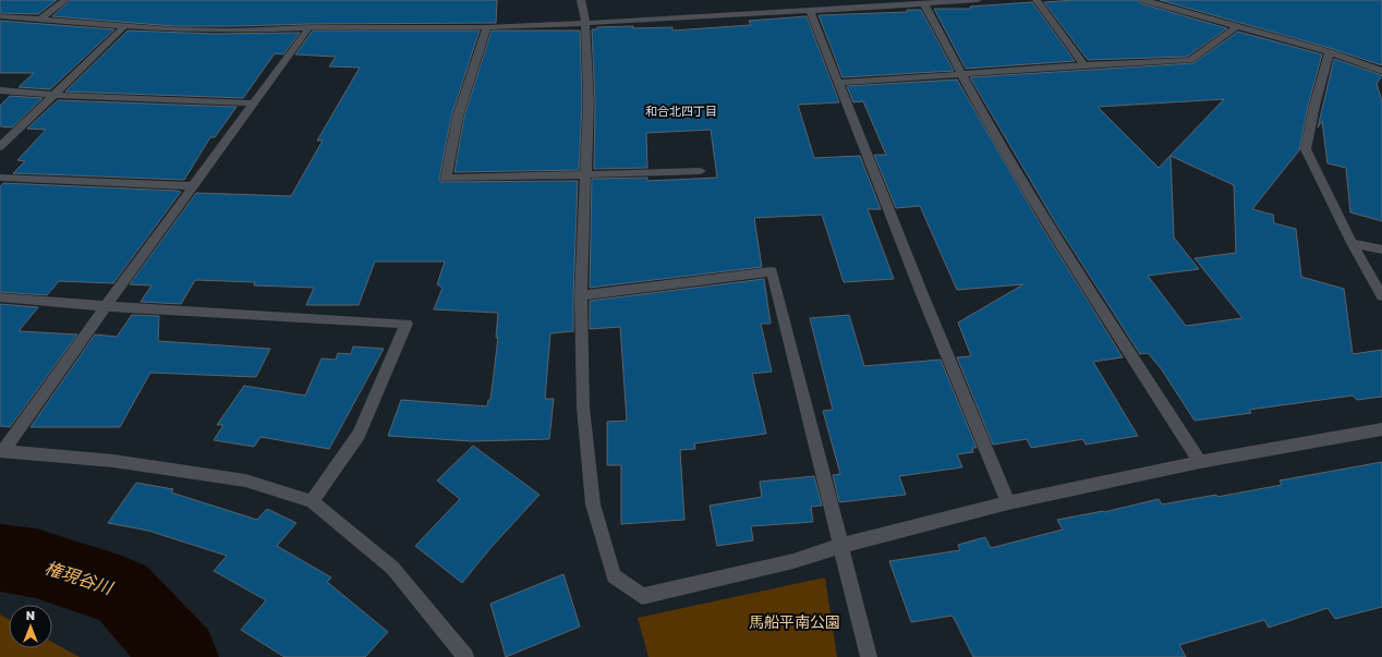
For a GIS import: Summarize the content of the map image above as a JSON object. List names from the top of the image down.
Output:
{
  "districts": ["和合北四丁目"],
  "water": ["権現谷川"],
  "parks": ["馬船平南公園"],
  "north": "top"
}
